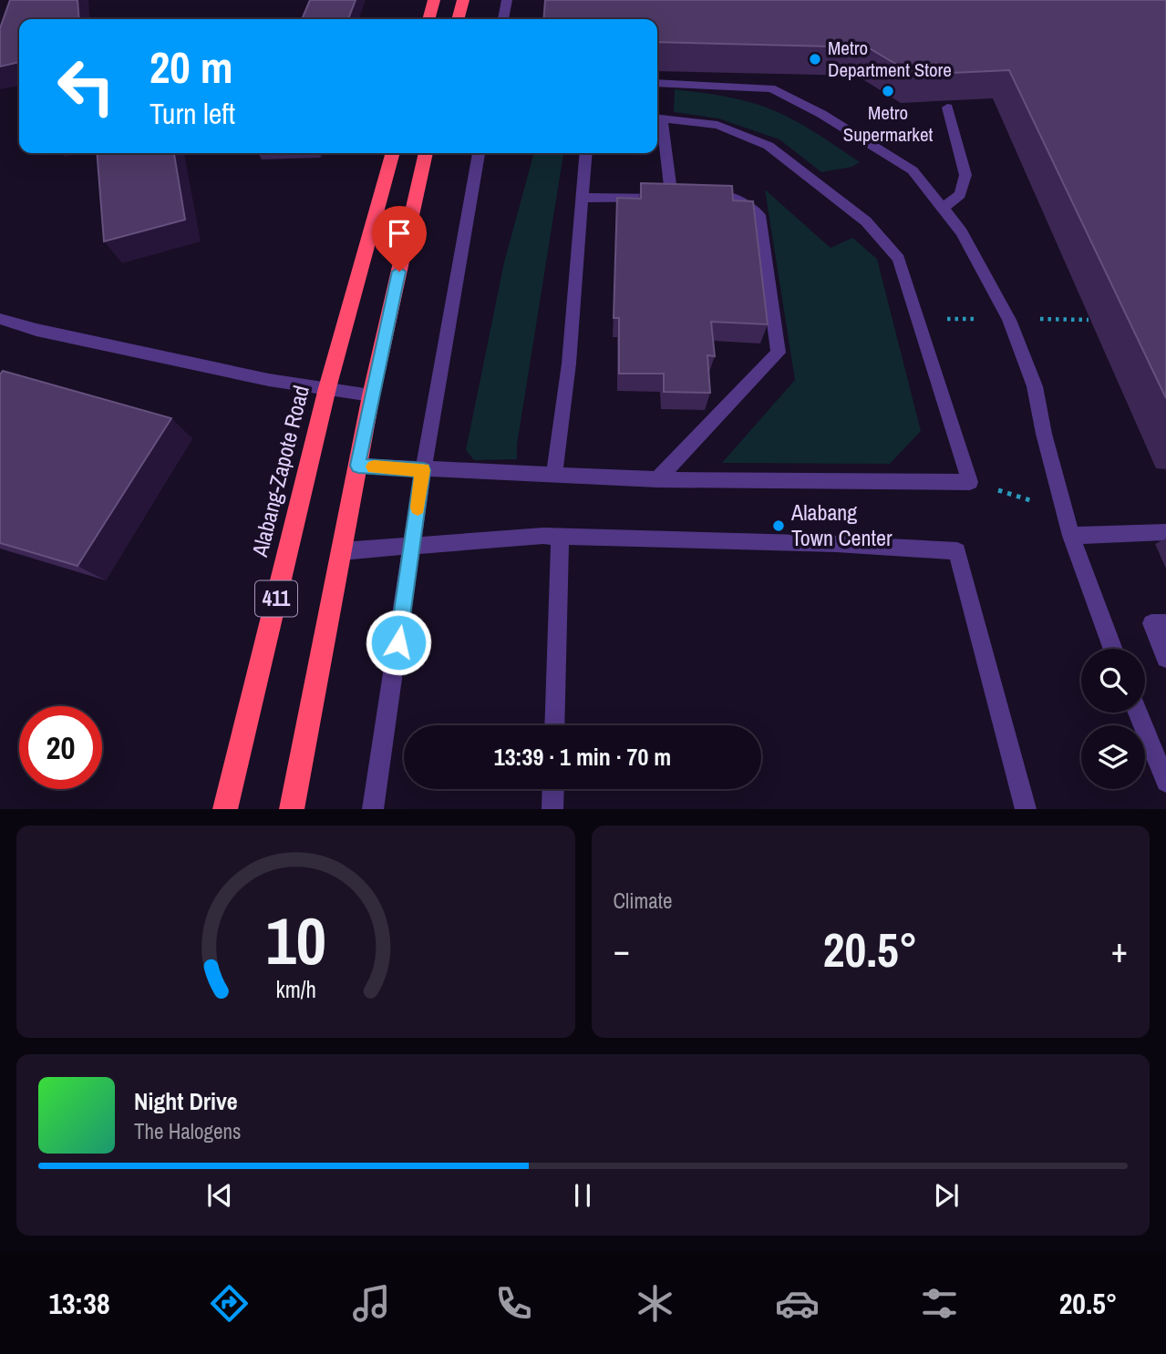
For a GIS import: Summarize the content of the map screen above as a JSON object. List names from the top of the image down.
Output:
{
  "streets": {
    "highway": ["Alabang-Zapote Road", "411"]
  },
  "places": ["Metro Department Store", "Metro Supermarket", "Alabang Town Center"],
  "page": {
    "turn": ["20 m", "Turn left"],
    "limit": "20",
    "trip": "13:39 · 1 min · 70 m",
    "tile": "Climate",
    "heat": ["−", "20.5°", "+"],
    "song": ["Night Drive", "The Halogens"],
    "tabs": ["13:38", "20.5°"],
    "gauge": ["10", "km/h"]
  }
}
